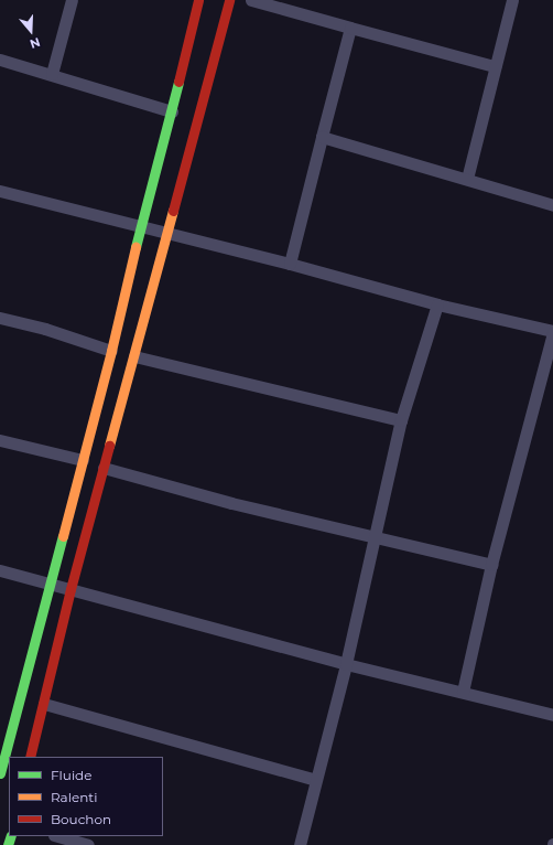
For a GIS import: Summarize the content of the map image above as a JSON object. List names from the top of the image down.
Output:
{
  "legend": ["Fluide", "Ralenti", "Bouchon"],
  "north": "bottom"
}
